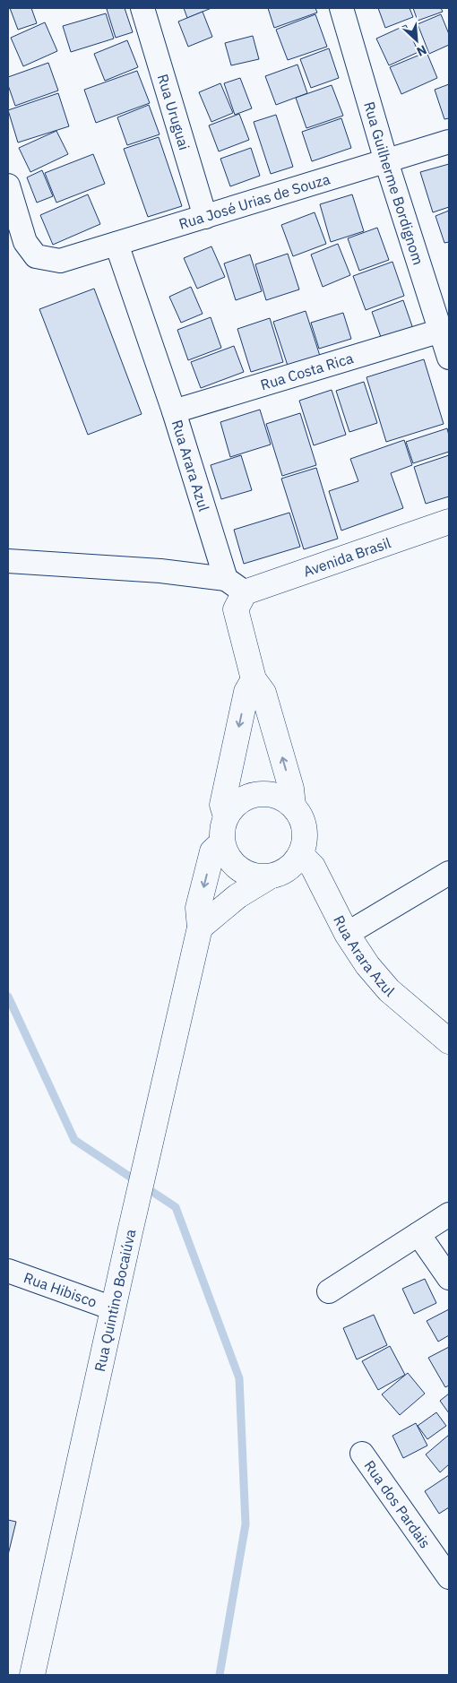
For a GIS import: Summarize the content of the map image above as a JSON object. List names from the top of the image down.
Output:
{
  "streets": {
    "street": [
      "Rua Uruguai",
      "Rua Guilherme Bordignom",
      "Rua José Urias de Souza",
      "Rua Costa Rica",
      "Rua Arara Azul",
      "Avenida Brasil",
      "Rua Hibisco",
      "Rua Quintino Bocaiúva",
      "Rua dos Pardais"
    ]
  },
  "crossings": [
    ["Rua Uruguai", "Rua José Urias de Souza"],
    ["Rua Guilherme Bordignom", "Rua José Urias de Souza"],
    ["Rua Guilherme Bordignom", "Rua Costa Rica"],
    ["Rua José Urias de Souza", "Rua Arara Azul"],
    ["Rua Costa Rica", "Rua Arara Azul"],
    ["Rua Arara Azul", "Avenida Brasil"],
    ["Rua Arara Azul", "Rua Quintino Bocaiúva"],
    ["Rua Hibisco", "Rua Quintino Bocaiúva"]
  ],
  "north": "bottom right"
}
